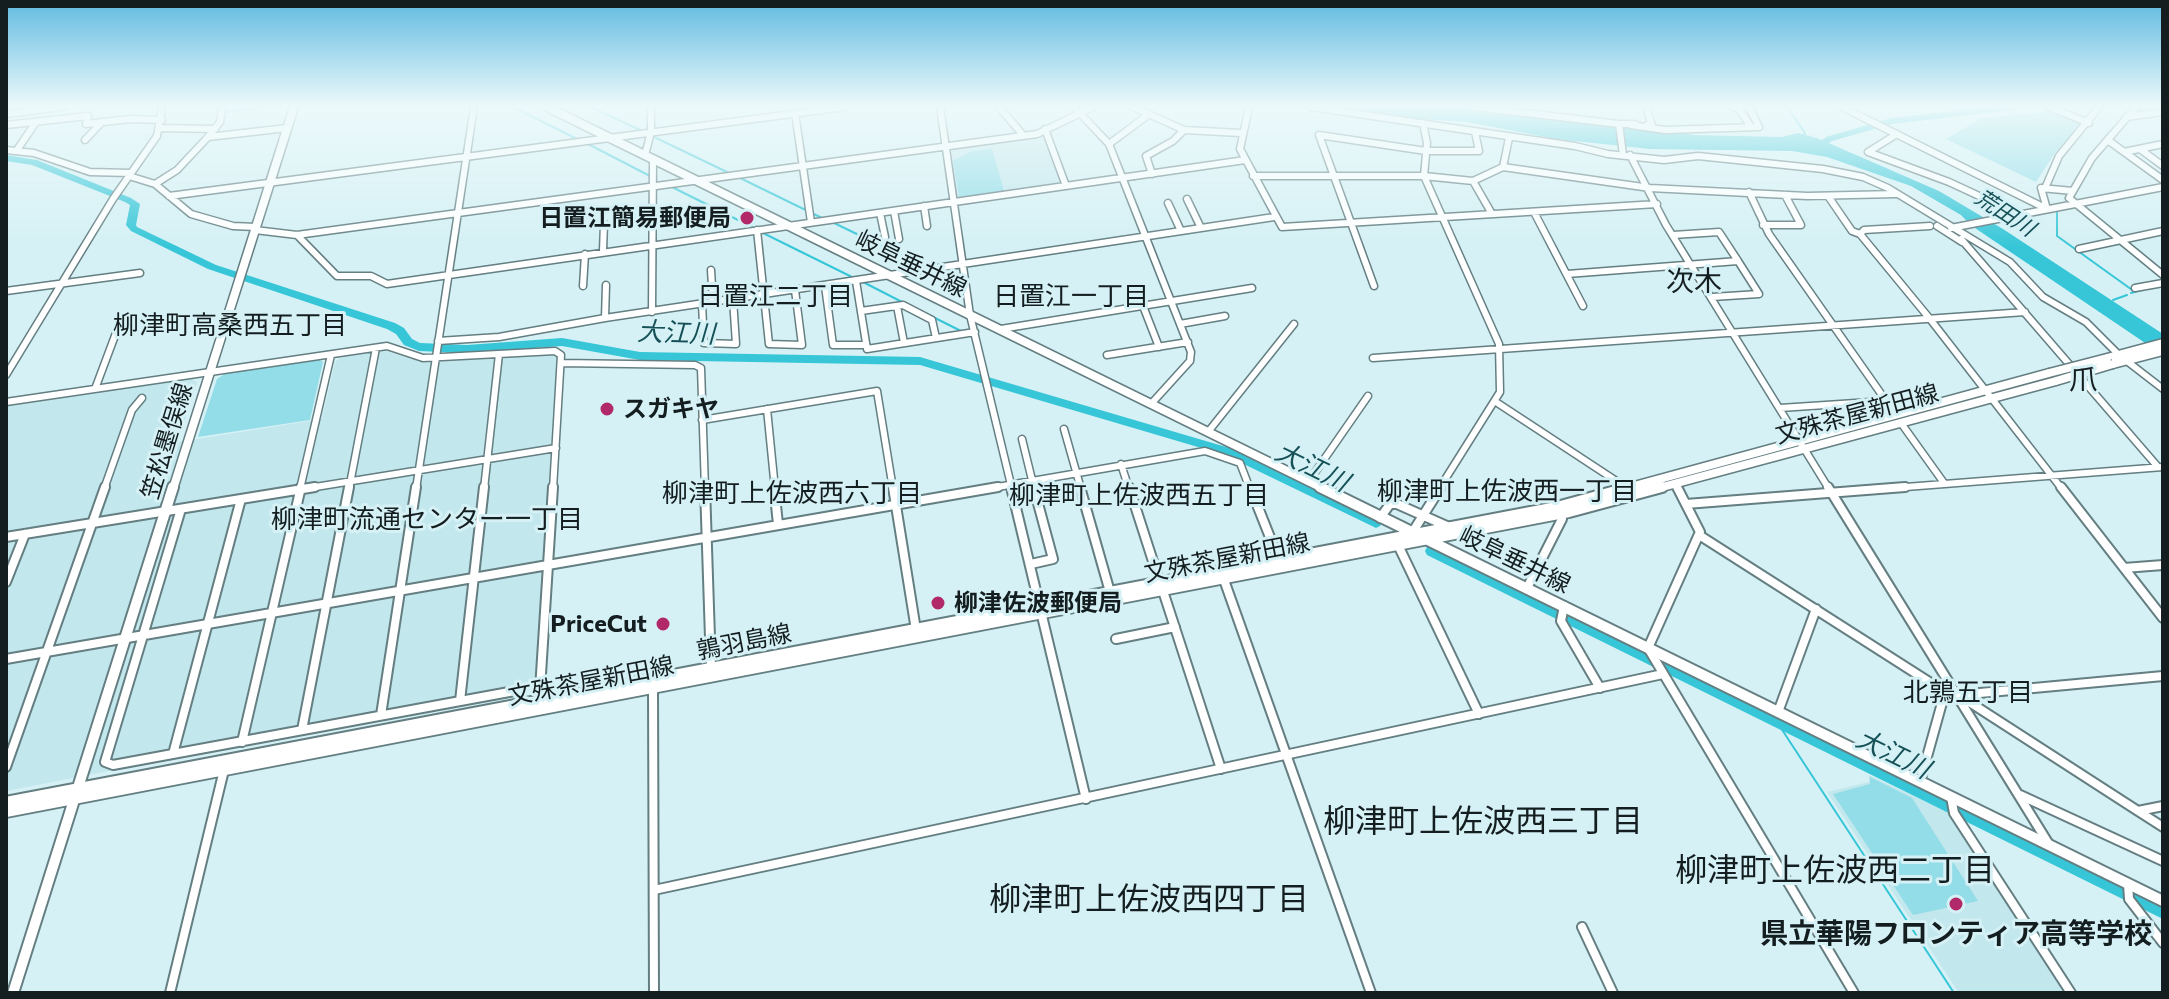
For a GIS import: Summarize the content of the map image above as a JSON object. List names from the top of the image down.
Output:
{
  "streets": {
    "main road": [
      "岐阜垂井線",
      "文殊茶屋新田線",
      "笠松墨俣線",
      "鶉羽島線"
    ]
  },
  "crossings": [
    ["岐阜垂井線", "文殊茶屋新田線"],
    ["岐阜垂井線", "鶉羽島線"],
    ["文殊茶屋新田線", "笠松墨俣線"],
    ["文殊茶屋新田線", "鶉羽島線"],
    ["笠松墨俣線", "鶉羽島線"]
  ],
  "districts": [
    "次木",
    "日置江二丁目",
    "日置江一丁目",
    "柳津町高桑西五丁目",
    "爪",
    "柳津町上佐波西一丁目",
    "柳津町上佐波西六丁目",
    "柳津町上佐波西五丁目",
    "柳津町流通センター一丁目",
    "北鶉五丁目",
    "柳津町上佐波西三丁目",
    "柳津町上佐波西二丁目",
    "柳津町上佐波西四丁目"
  ],
  "water": ["荒田川", "大江川"],
  "places": [
    "日置江簡易郵便局",
    "スガキヤ",
    "柳津佐波郵便局",
    "PriceCut",
    "県立華陽フロンティア高等学校"
  ]
}
